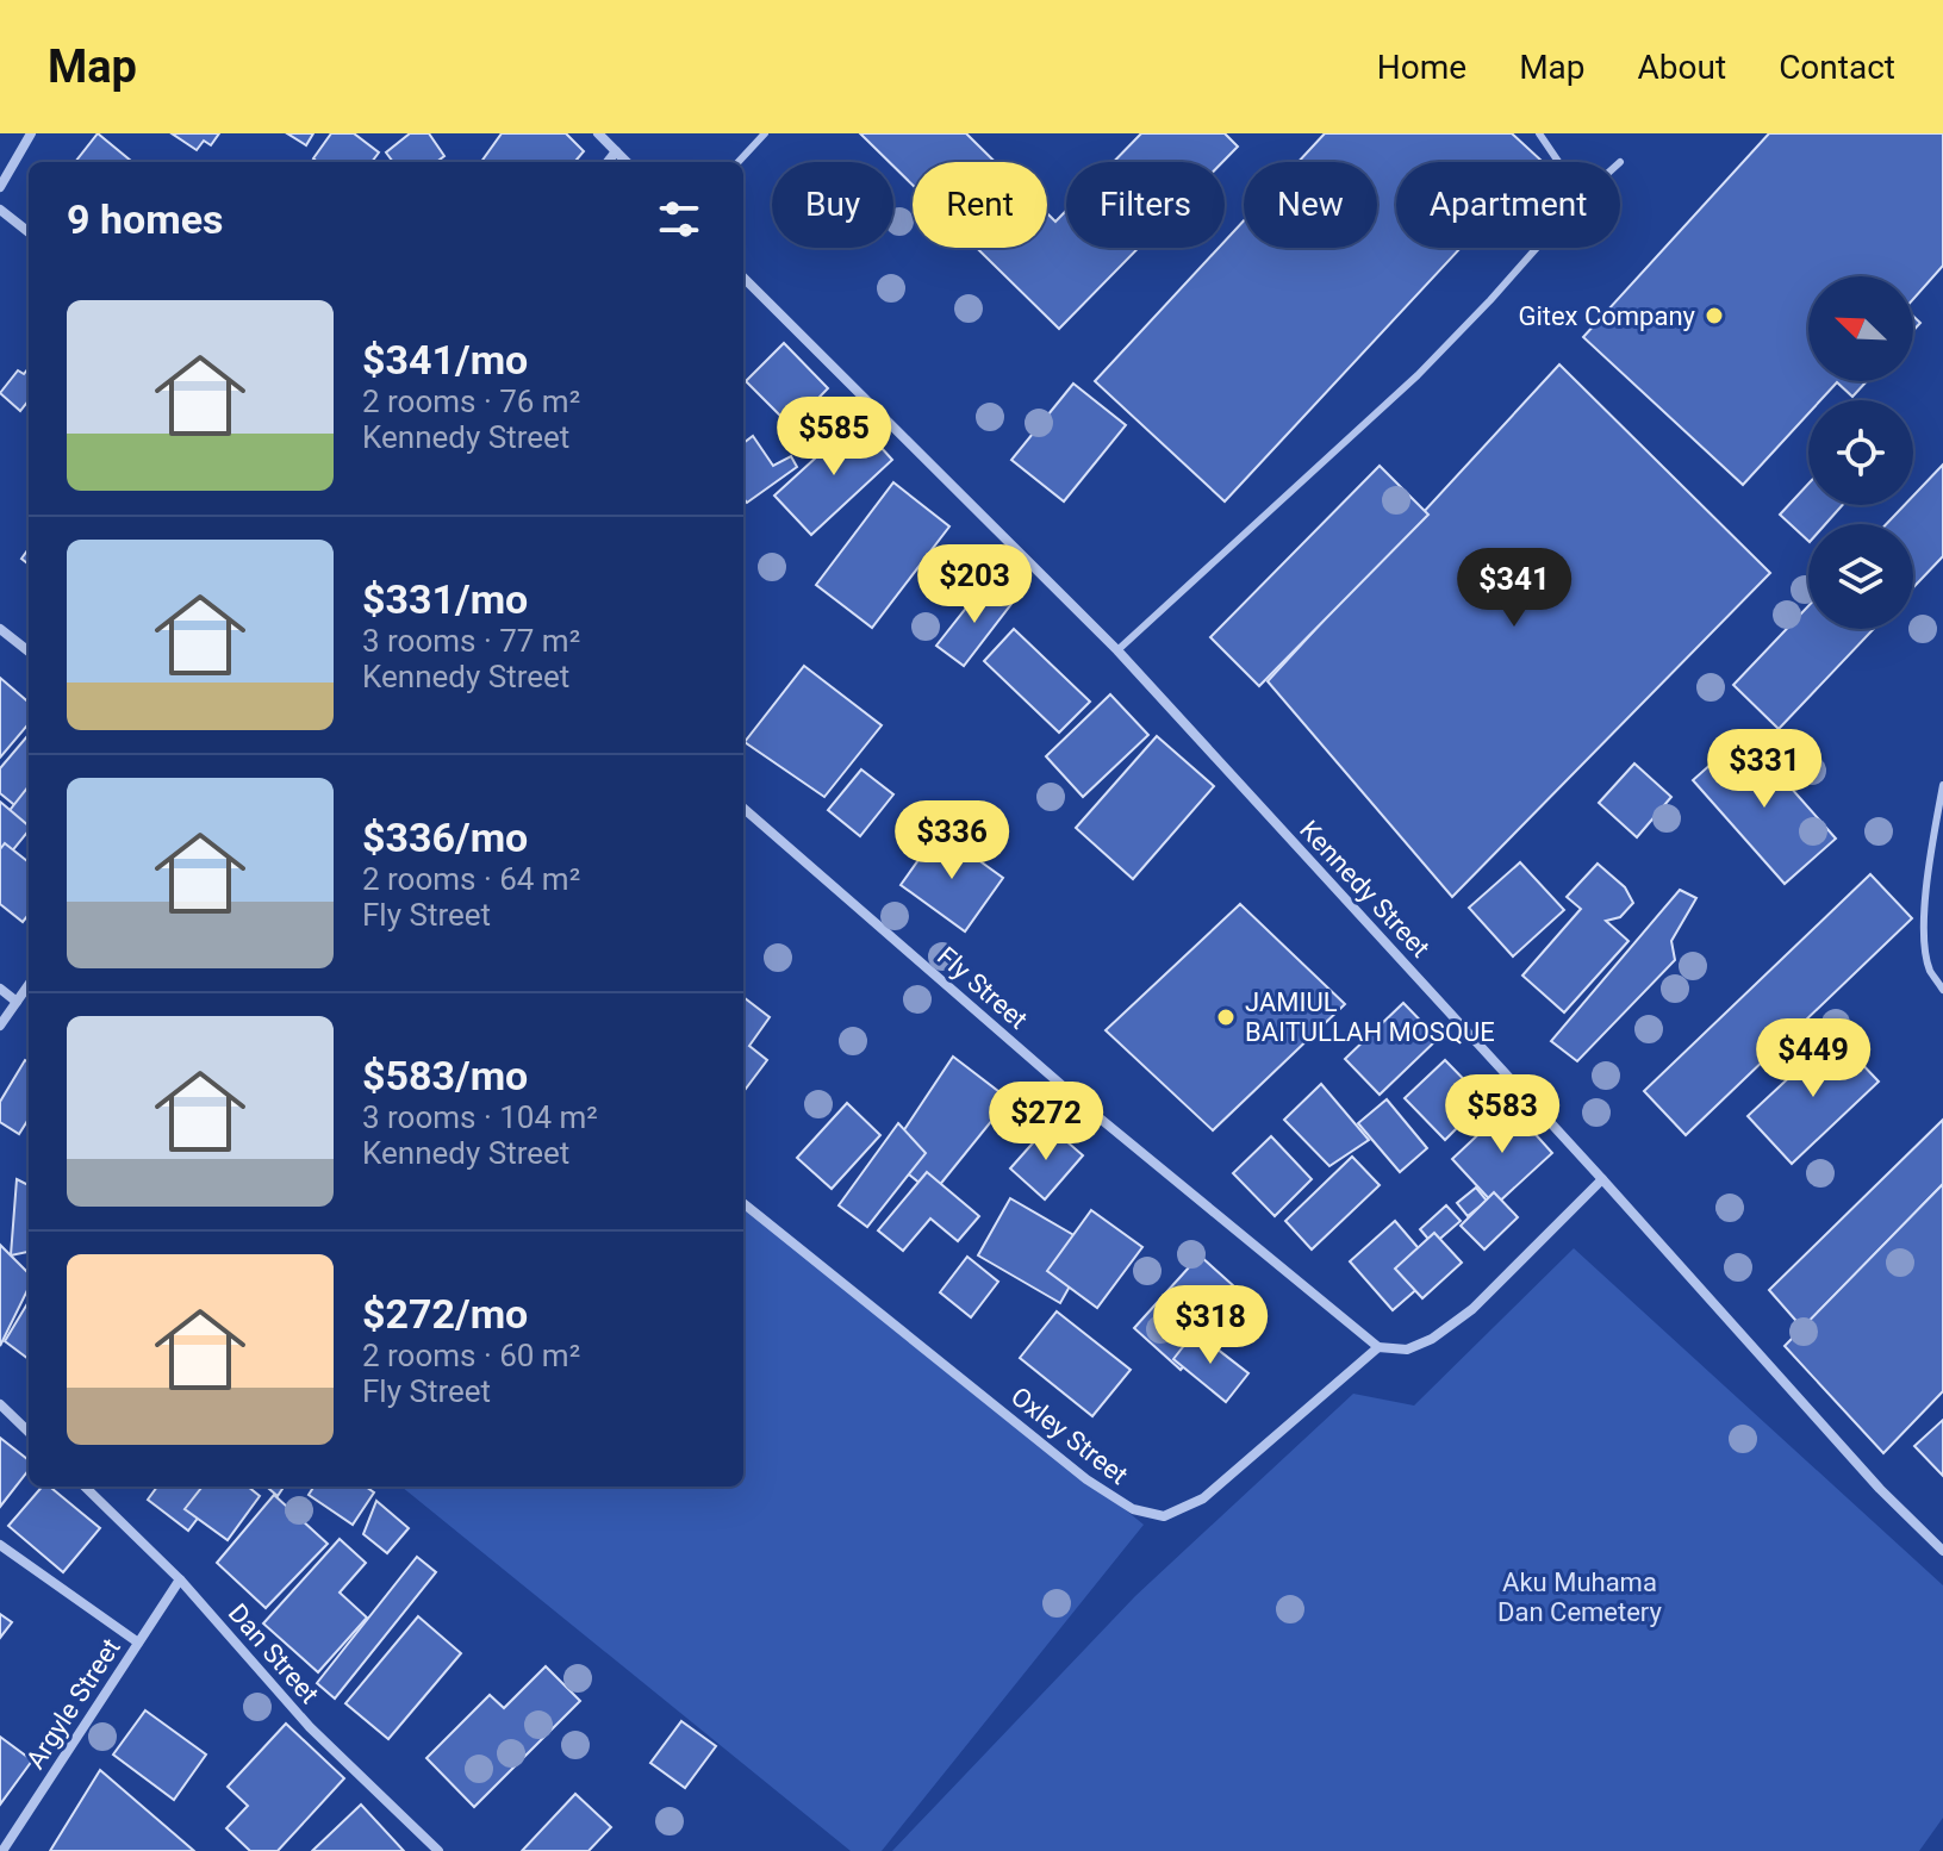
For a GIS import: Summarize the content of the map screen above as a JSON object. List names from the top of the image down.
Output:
{
  "streets": {
    "street": [
      "Kennedy Street",
      "Fly Street",
      "Oxley Street",
      "Dan Street",
      "Argyle Street"
    ]
  },
  "crossings": [
    ["Fly Street", "Oxley Street"],
    ["Dan Street", "Argyle Street"]
  ],
  "parks": ["Aku Muhama Dan Cemetery"],
  "places": ["Gitex Company", "JAMIUL BAITULLAH MOSQUE"],
  "north": "top left",
  "page": {
    "header": "Map",
    "nav": [
      "Home",
      "Map",
      "About",
      "Contact"
    ],
    "chip": [
      "Buy",
      "Rent",
      "Filters",
      "New",
      "Apartment"
    ],
    "heading": "9 homes",
    "list": [
      {
        "name": "$341/mo",
        "note": "2 rooms · 76 m² · Kennedy Street"
      },
      {
        "name": "$331/mo",
        "note": "3 rooms · 77 m² · Kennedy Street"
      },
      {
        "name": "$336/mo",
        "note": "2 rooms · 64 m² · Fly Street"
      },
      {
        "name": "$583/mo",
        "note": "3 rooms · 104 m² · Kennedy Street"
      },
      {
        "name": "$272/mo",
        "note": "2 rooms · 60 m² · Fly Street"
      }
    ],
    "price": [
      "$585",
      "$203",
      "$341",
      "$331",
      "$336",
      "$449",
      "$583",
      "$272",
      "$318"
    ]
  }
}
